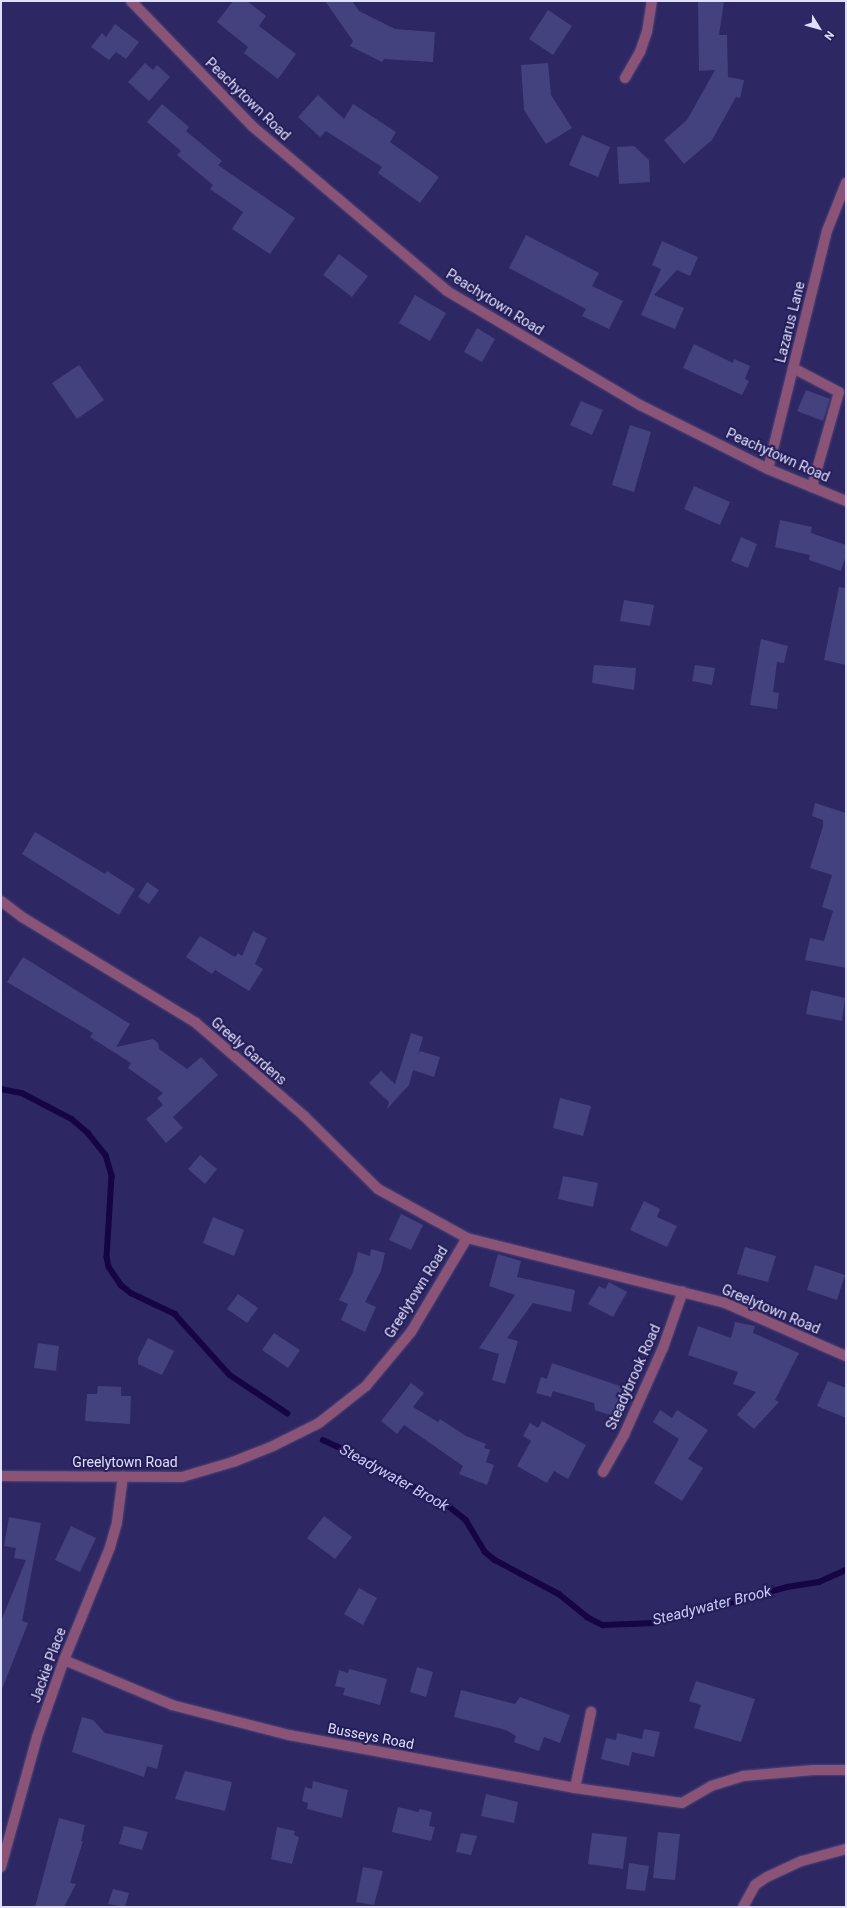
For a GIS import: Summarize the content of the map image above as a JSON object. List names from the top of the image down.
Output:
{
  "streets": {
    "street": [
      "Peachytown Road",
      "Lazarus Lane",
      "Greely Gardens",
      "Greelytown Road",
      "Steadybrook Road",
      "Jackie Place",
      "Busseys Road"
    ]
  },
  "crossings": [
    ["Peachytown Road", "Lazarus Lane"],
    ["Greely Gardens", "Greelytown Road"],
    ["Greelytown Road", "Steadybrook Road"],
    ["Greelytown Road", "Jackie Place"],
    ["Jackie Place", "Busseys Road"]
  ],
  "water": ["Steadywater Brook"],
  "north": "bottom right"
}
